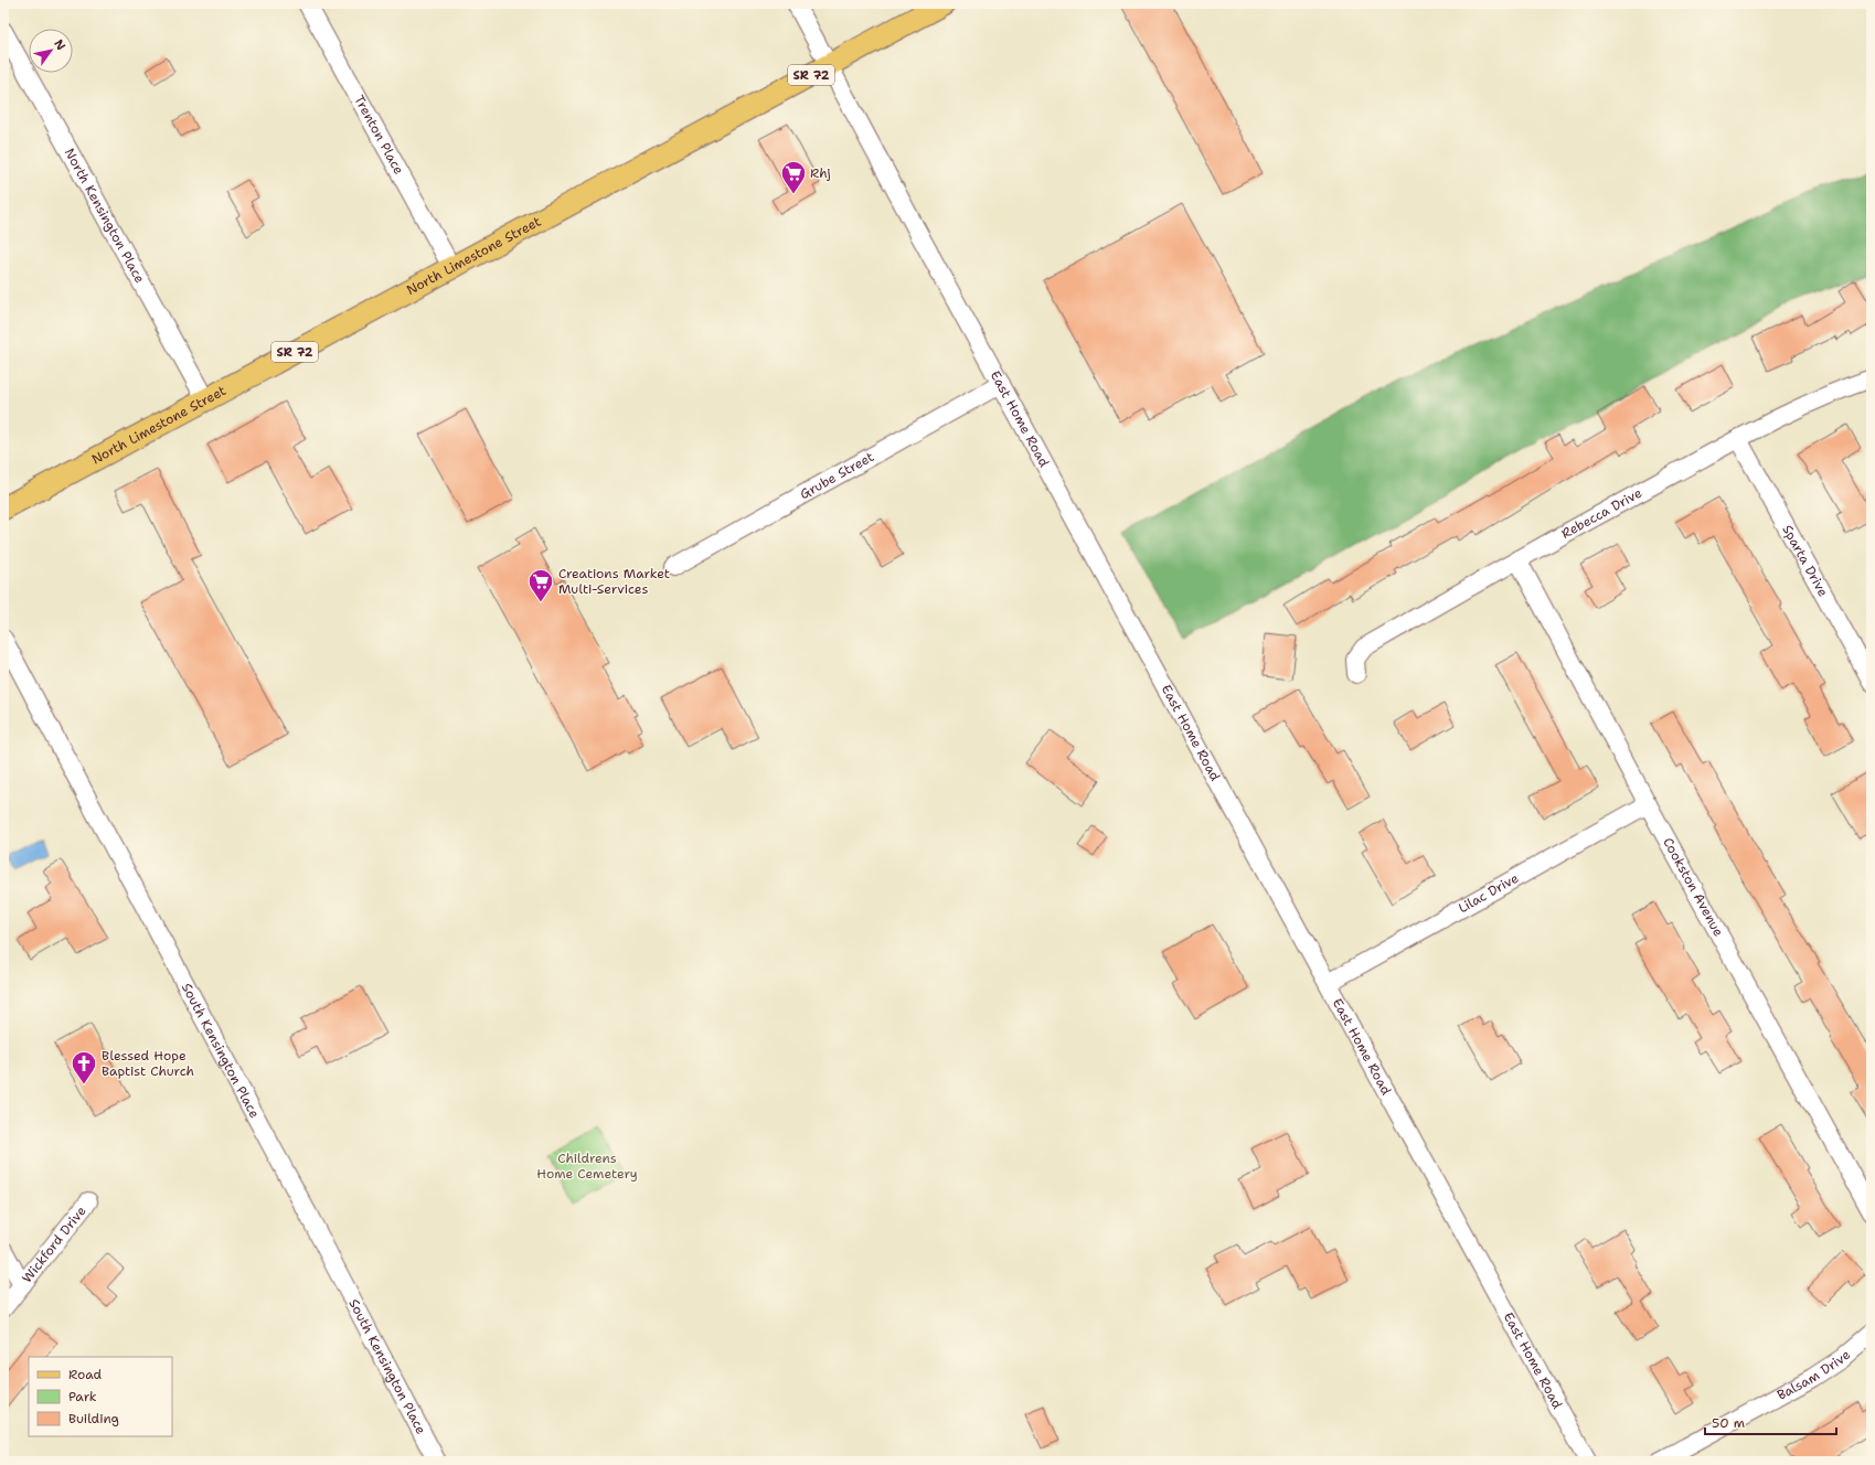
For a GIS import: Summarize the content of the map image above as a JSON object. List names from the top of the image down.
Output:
{
  "streets": {
    "main road": ["SR 72", "North Limestone Street"],
    "street": [
      "Trenton Place",
      "North Kensington Place",
      "East Home Road",
      "Grube Street",
      "Rebecca Drive",
      "Sparta Drive",
      "Cookston Avenue",
      "Lilac Drive",
      "South Kensington Place",
      "Wickford Drive",
      "Balsam Drive"
    ]
  },
  "crossings": [
    ["Trenton Place", "North Limestone Street"],
    ["North Kensington Place", "North Limestone Street"],
    ["North Limestone Street", "East Home Road"],
    ["East Home Road", "Grube Street"],
    ["East Home Road", "Lilac Drive"],
    ["Rebecca Drive", "Sparta Drive"],
    ["Rebecca Drive", "Cookston Avenue"],
    ["Cookston Avenue", "Lilac Drive"]
  ],
  "parks": ["Childrens Home Cemetery"],
  "places": {
    "supermarket": ["Rhj", "Creations Market Multi-Services"],
    "church": ["Blessed Hope Baptist Church"]
  },
  "legend": ["Road", "Park", "Building"],
  "scale_bar": "50 m",
  "north": "top right"
}
